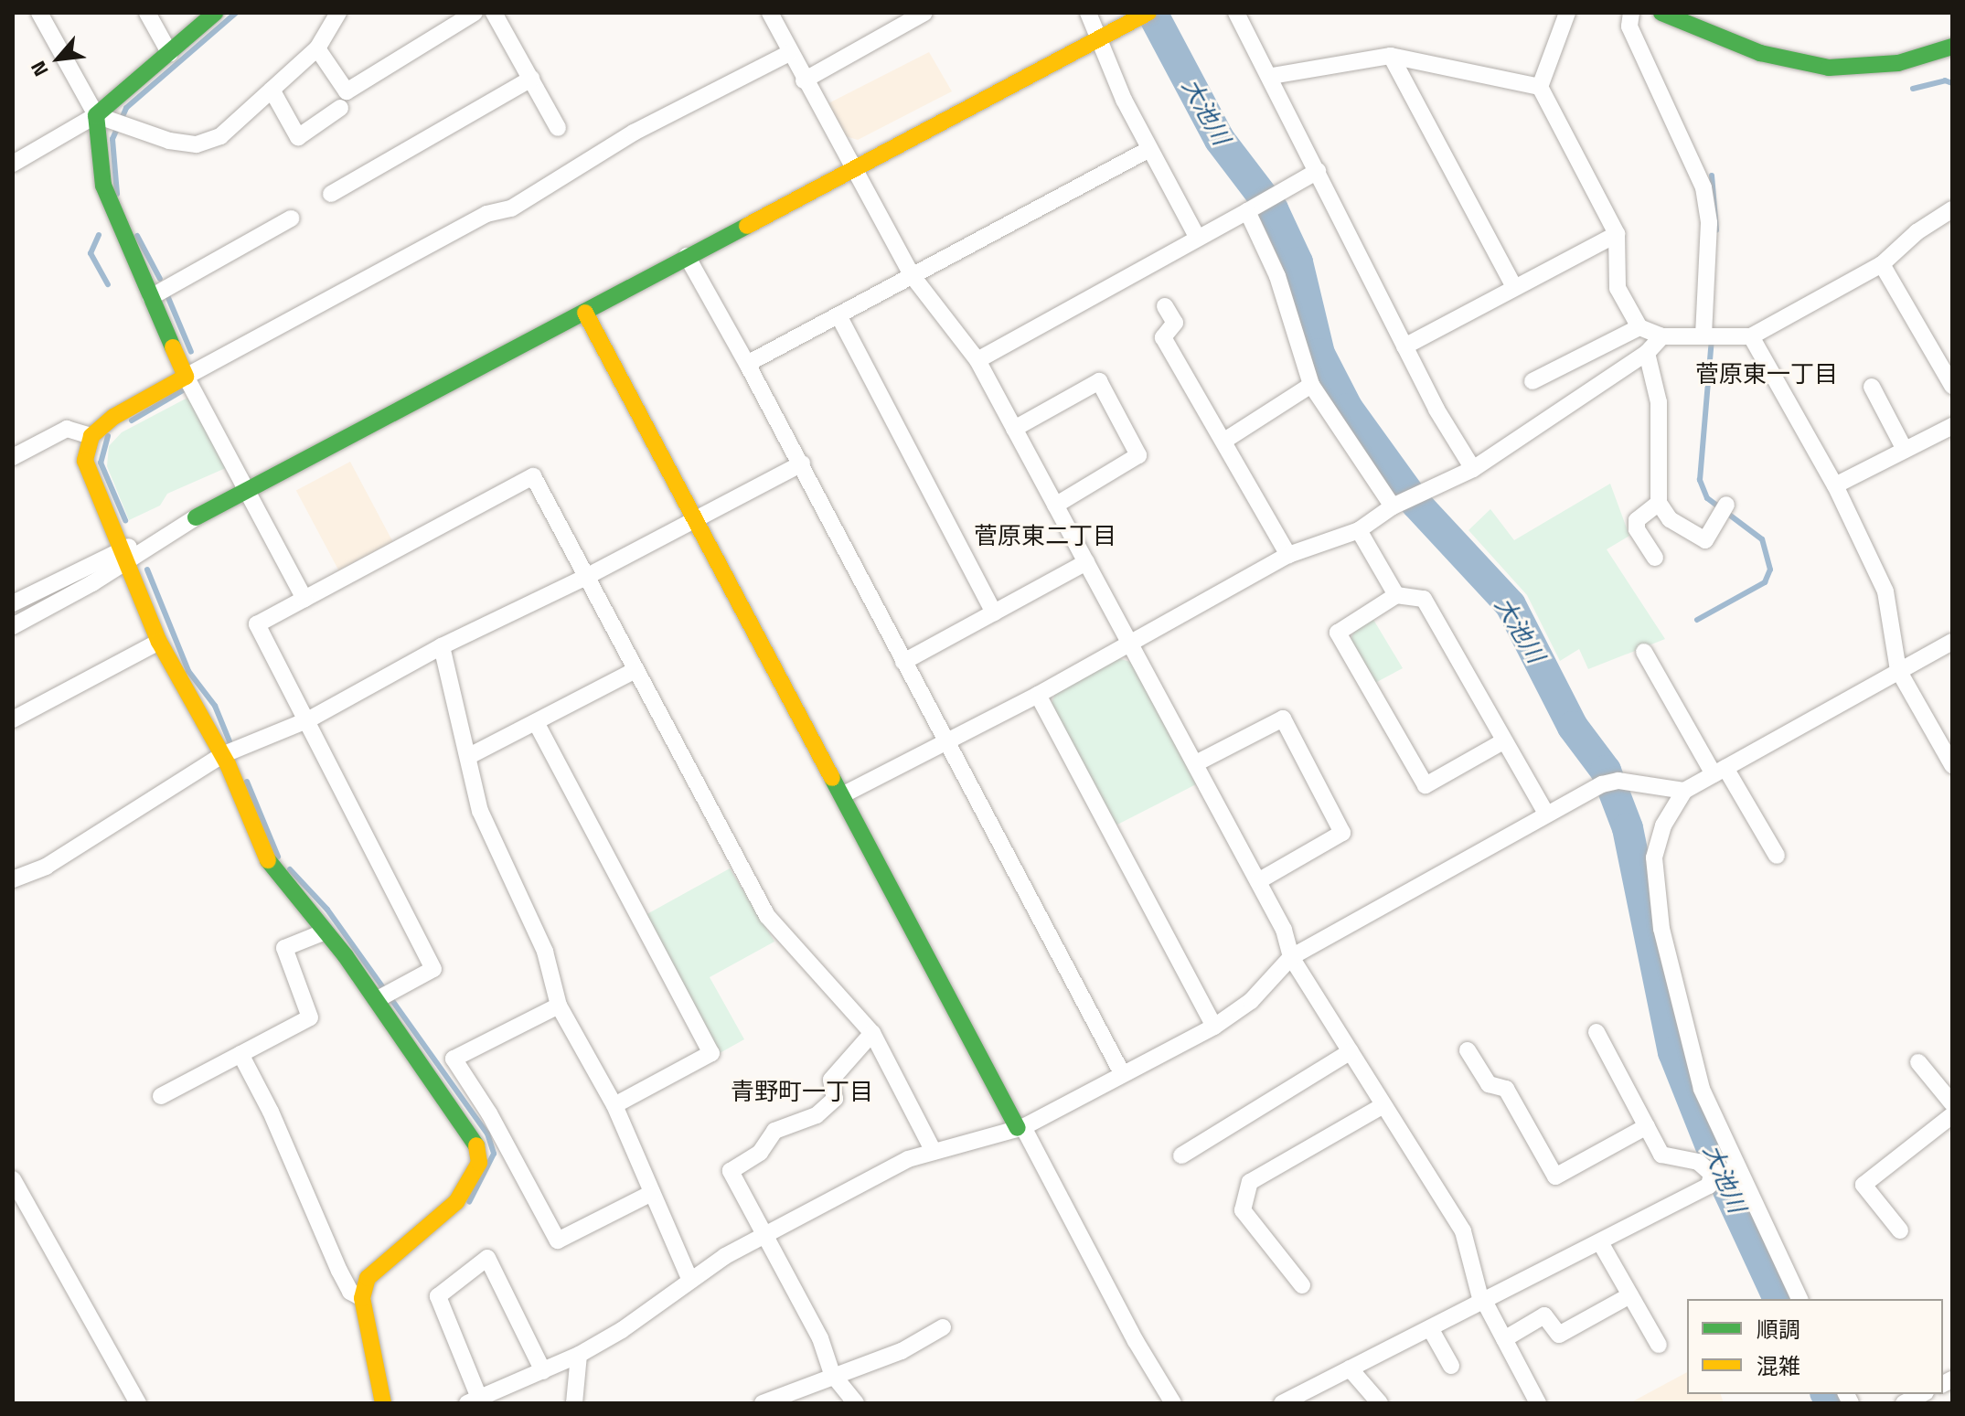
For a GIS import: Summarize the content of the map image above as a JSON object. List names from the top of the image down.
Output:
{
  "districts": ["菅原東一丁目", "菅原東二丁目", "青野町一丁目"],
  "water": ["大池川"],
  "legend": ["順調", "混雑"],
  "north": "bottom left"
}
